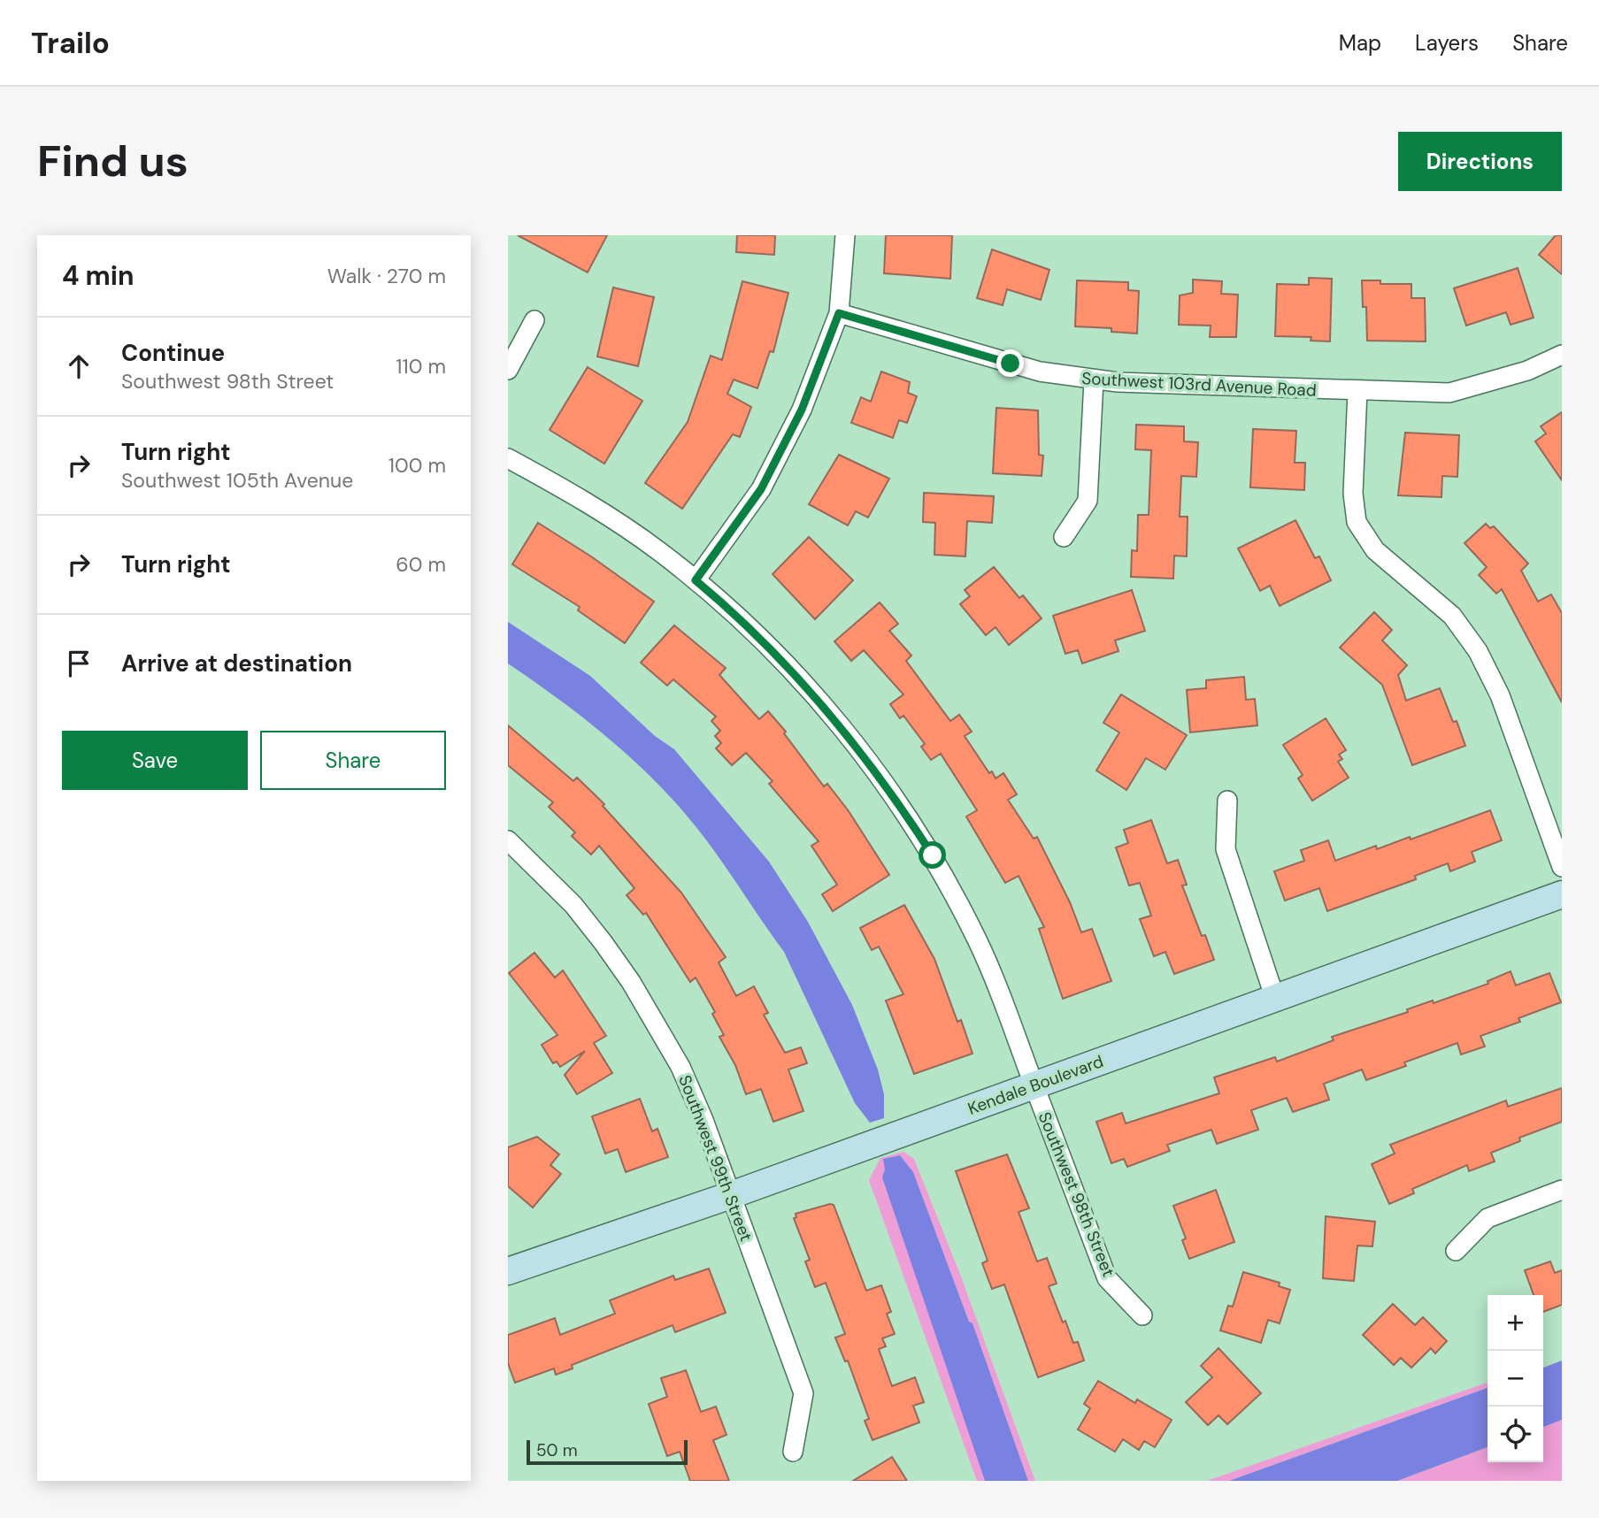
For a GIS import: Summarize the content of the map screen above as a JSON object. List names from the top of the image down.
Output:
{
  "streets": {
    "street": [
      "Southwest 103rd Avenue Road",
      "Kendale Boulevard",
      "Southwest 99th Street",
      "Southwest 98th Street"
    ]
  },
  "crossings": [
    ["Kendale Boulevard", "Southwest 99th Street"],
    ["Kendale Boulevard", "Southwest 98th Street"]
  ],
  "scale_bar": "50 m",
  "page": {
    "header": "Trailo",
    "nav": ["Map", "Layers", "Share"],
    "buttons": [
      "Directions",
      ["Save", "Share"]
    ],
    "title": "Find us",
    "heading": ["4 min", "Walk · 270 m"],
    "list": [
      ["Continue", "Southwest 98th Street", "110 m"],
      ["Turn right", "Southwest 105th Avenue", "100 m"],
      ["Turn right", "60 m"],
      "Arrive at destination"
    ],
    "map_buttons": ["+", "−"],
    "scale": "50 m"
  }
}
